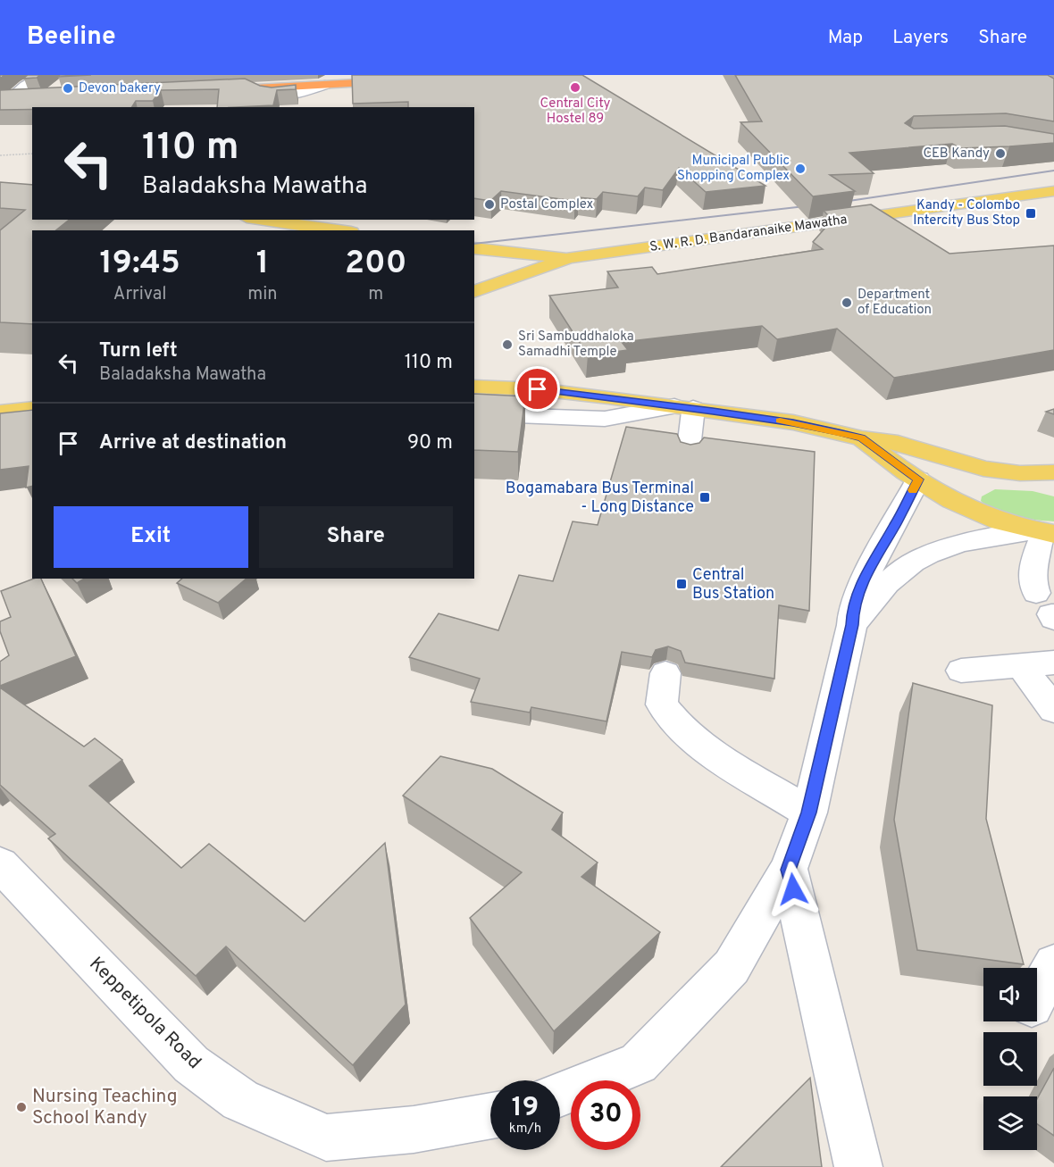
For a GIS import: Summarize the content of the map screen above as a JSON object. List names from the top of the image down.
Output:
{
  "streets": {
    "main road": ["S. W. R. D. Bandaranaike Mawatha"],
    "street": ["Keppetipola Road"]
  },
  "places": {
    "other": [
      "Central City Hostel 89",
      "Devon bakery",
      "CEB Kandy",
      "Municipal Public Shopping Complex",
      "Postal Complex",
      "Department of Education",
      "Sri Sambuddhaloka Samadhi Temple",
      "Nursing Teaching School Kandy"
    ],
    "transit": ["Kandy - Colombo Intercity Bus Stop", "Bogamabara Bus Terminal - Long Distance", "Central Bus Station"]
  },
  "page": {
    "header": "Beeline",
    "nav": ["Map", "Layers", "Share"],
    "turn": ["110 m", "Baladaksha Mawatha"],
    "eta": [
      "19:45",
      "Arrival",
      "1",
      "min",
      "200",
      "m"
    ],
    "list": [
      {
        "name": "Turn left",
        "note": "Baladaksha Mawatha",
        "value": "110 m"
      },
      {
        "name": "Arrive at destination",
        "value": "90 m"
      }
    ],
    "buttons": ["Exit", "Share"],
    "speed": "19 km/h",
    "limit": "30"
  }
}
